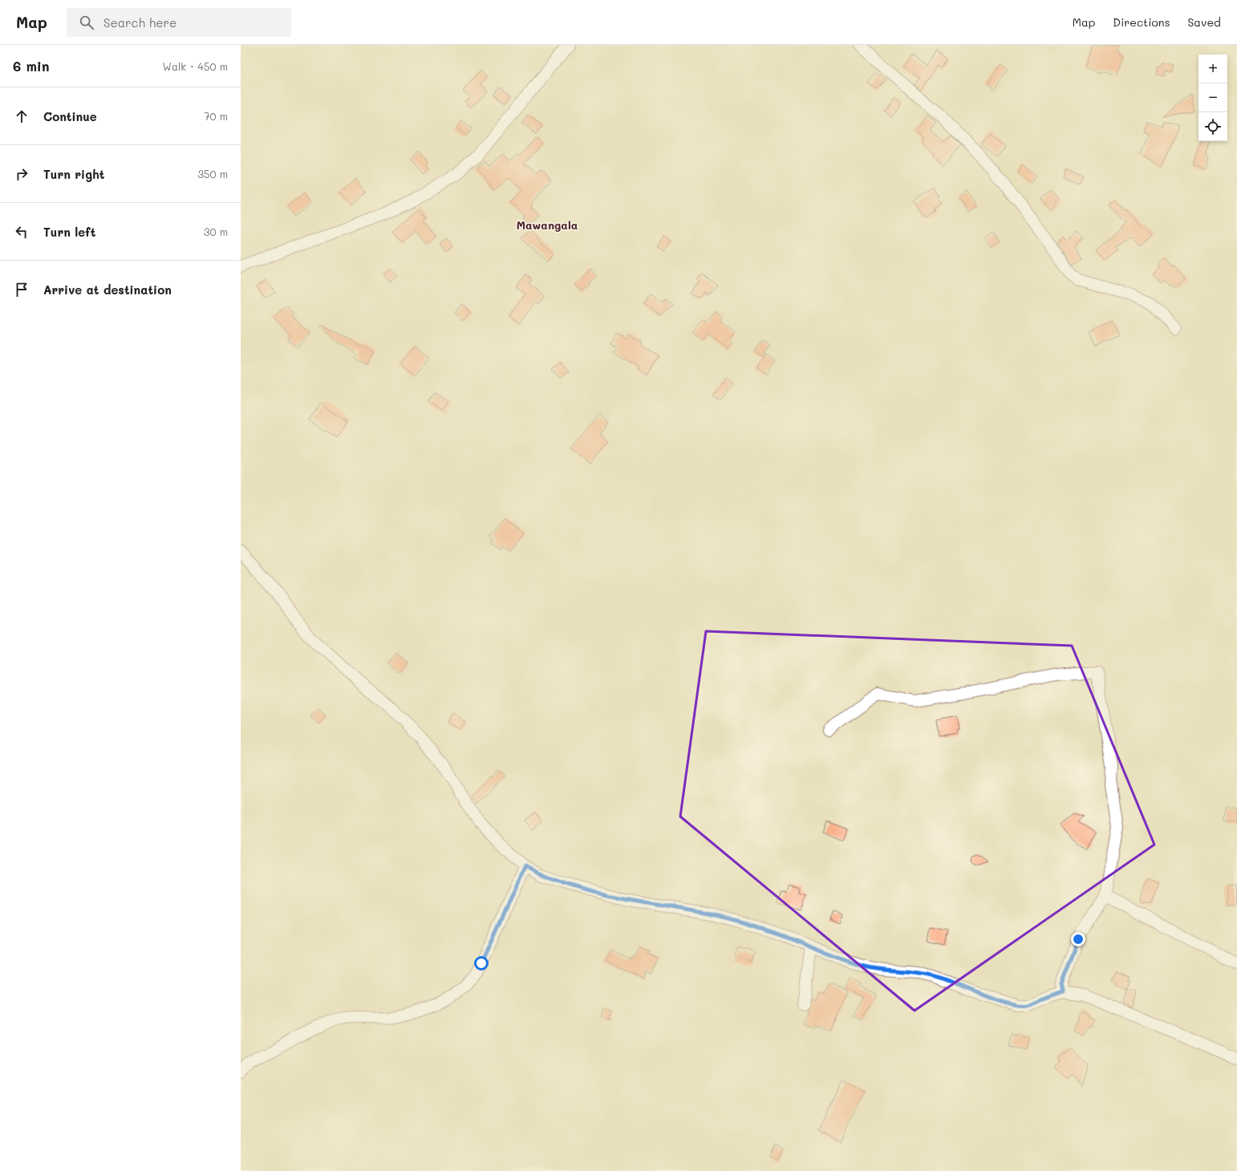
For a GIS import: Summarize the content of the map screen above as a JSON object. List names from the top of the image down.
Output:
{
  "districts": ["Mawangala"],
  "page": {
    "header": "Map",
    "search": "Search here",
    "nav": ["Map", "Directions", "Saved"],
    "heading": ["6 min", "Walk · 450 m"],
    "map_buttons": ["+", "−"],
    "list": [
      ["Continue", "70 m"],
      ["Turn right", "350 m"],
      ["Turn left", "30 m"],
      "Arrive at destination"
    ]
  }
}
